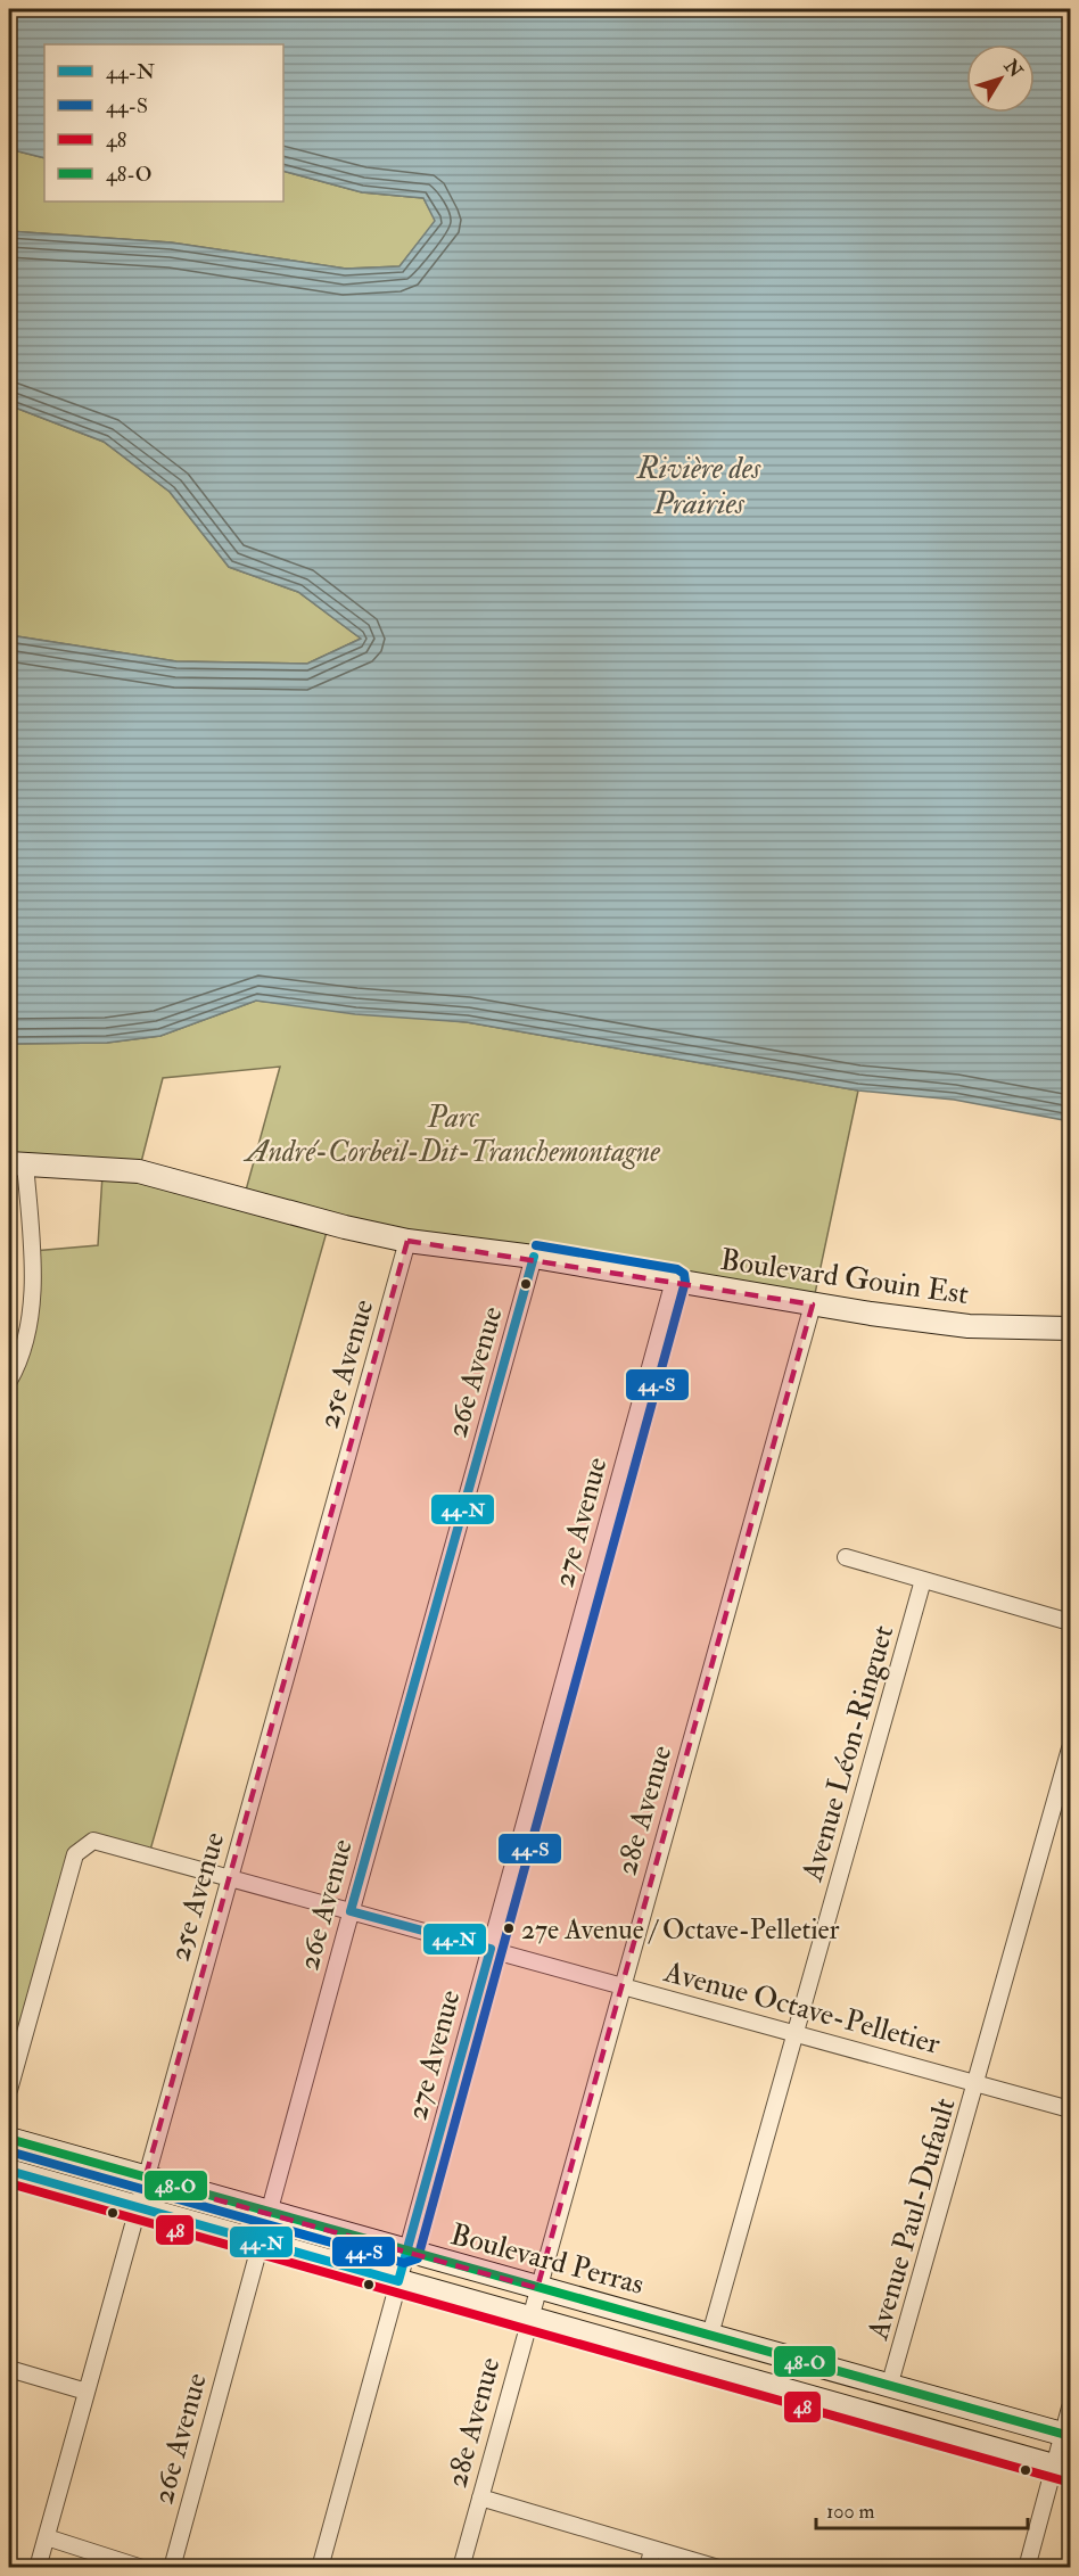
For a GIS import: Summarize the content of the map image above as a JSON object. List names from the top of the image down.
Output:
{
  "streets": {
    "main road": ["Boulevard Gouin Est", "Boulevard Perras"],
    "street": [
      "25e Avenue",
      "26e Avenue",
      "27e Avenue",
      "Avenue Léon-Ringuet",
      "28e Avenue",
      "Avenue Octave-Pelletier",
      "Avenue Paul-Dufault"
    ]
  },
  "crossings": [
    ["Boulevard Gouin Est", "25e Avenue"],
    ["Boulevard Gouin Est", "26e Avenue"],
    ["Boulevard Gouin Est", "27e Avenue"],
    ["Boulevard Gouin Est", "28e Avenue"],
    ["25e Avenue", "Avenue Octave-Pelletier"],
    ["25e Avenue", "Boulevard Perras"],
    ["26e Avenue", "Avenue Octave-Pelletier"],
    ["26e Avenue", "Boulevard Perras"],
    ["27e Avenue", "Avenue Octave-Pelletier"],
    ["27e Avenue", "Boulevard Perras"],
    ["Avenue Léon-Ringuet", "Avenue Octave-Pelletier"],
    ["Avenue Léon-Ringuet", "Boulevard Perras"],
    ["28e Avenue", "Avenue Octave-Pelletier"],
    ["28e Avenue", "Boulevard Perras"],
    ["Avenue Octave-Pelletier", "Avenue Paul-Dufault"],
    ["Avenue Paul-Dufault", "Boulevard Perras"]
  ],
  "water": ["Rivière des Prairies"],
  "parks": ["Parc André-Corbeil-Dit-Tranchemontagne"],
  "places": ["27e Avenue / Octave-Pelletier"],
  "lines": [
    "transit line 44-S",
    "transit line 44-N",
    "transit line 48-O",
    "transit line 48"
  ],
  "legend": [
    "44-N",
    "44-S",
    "48",
    "48-O"
  ],
  "scale_bar": "100 m",
  "north": "top right"
}
